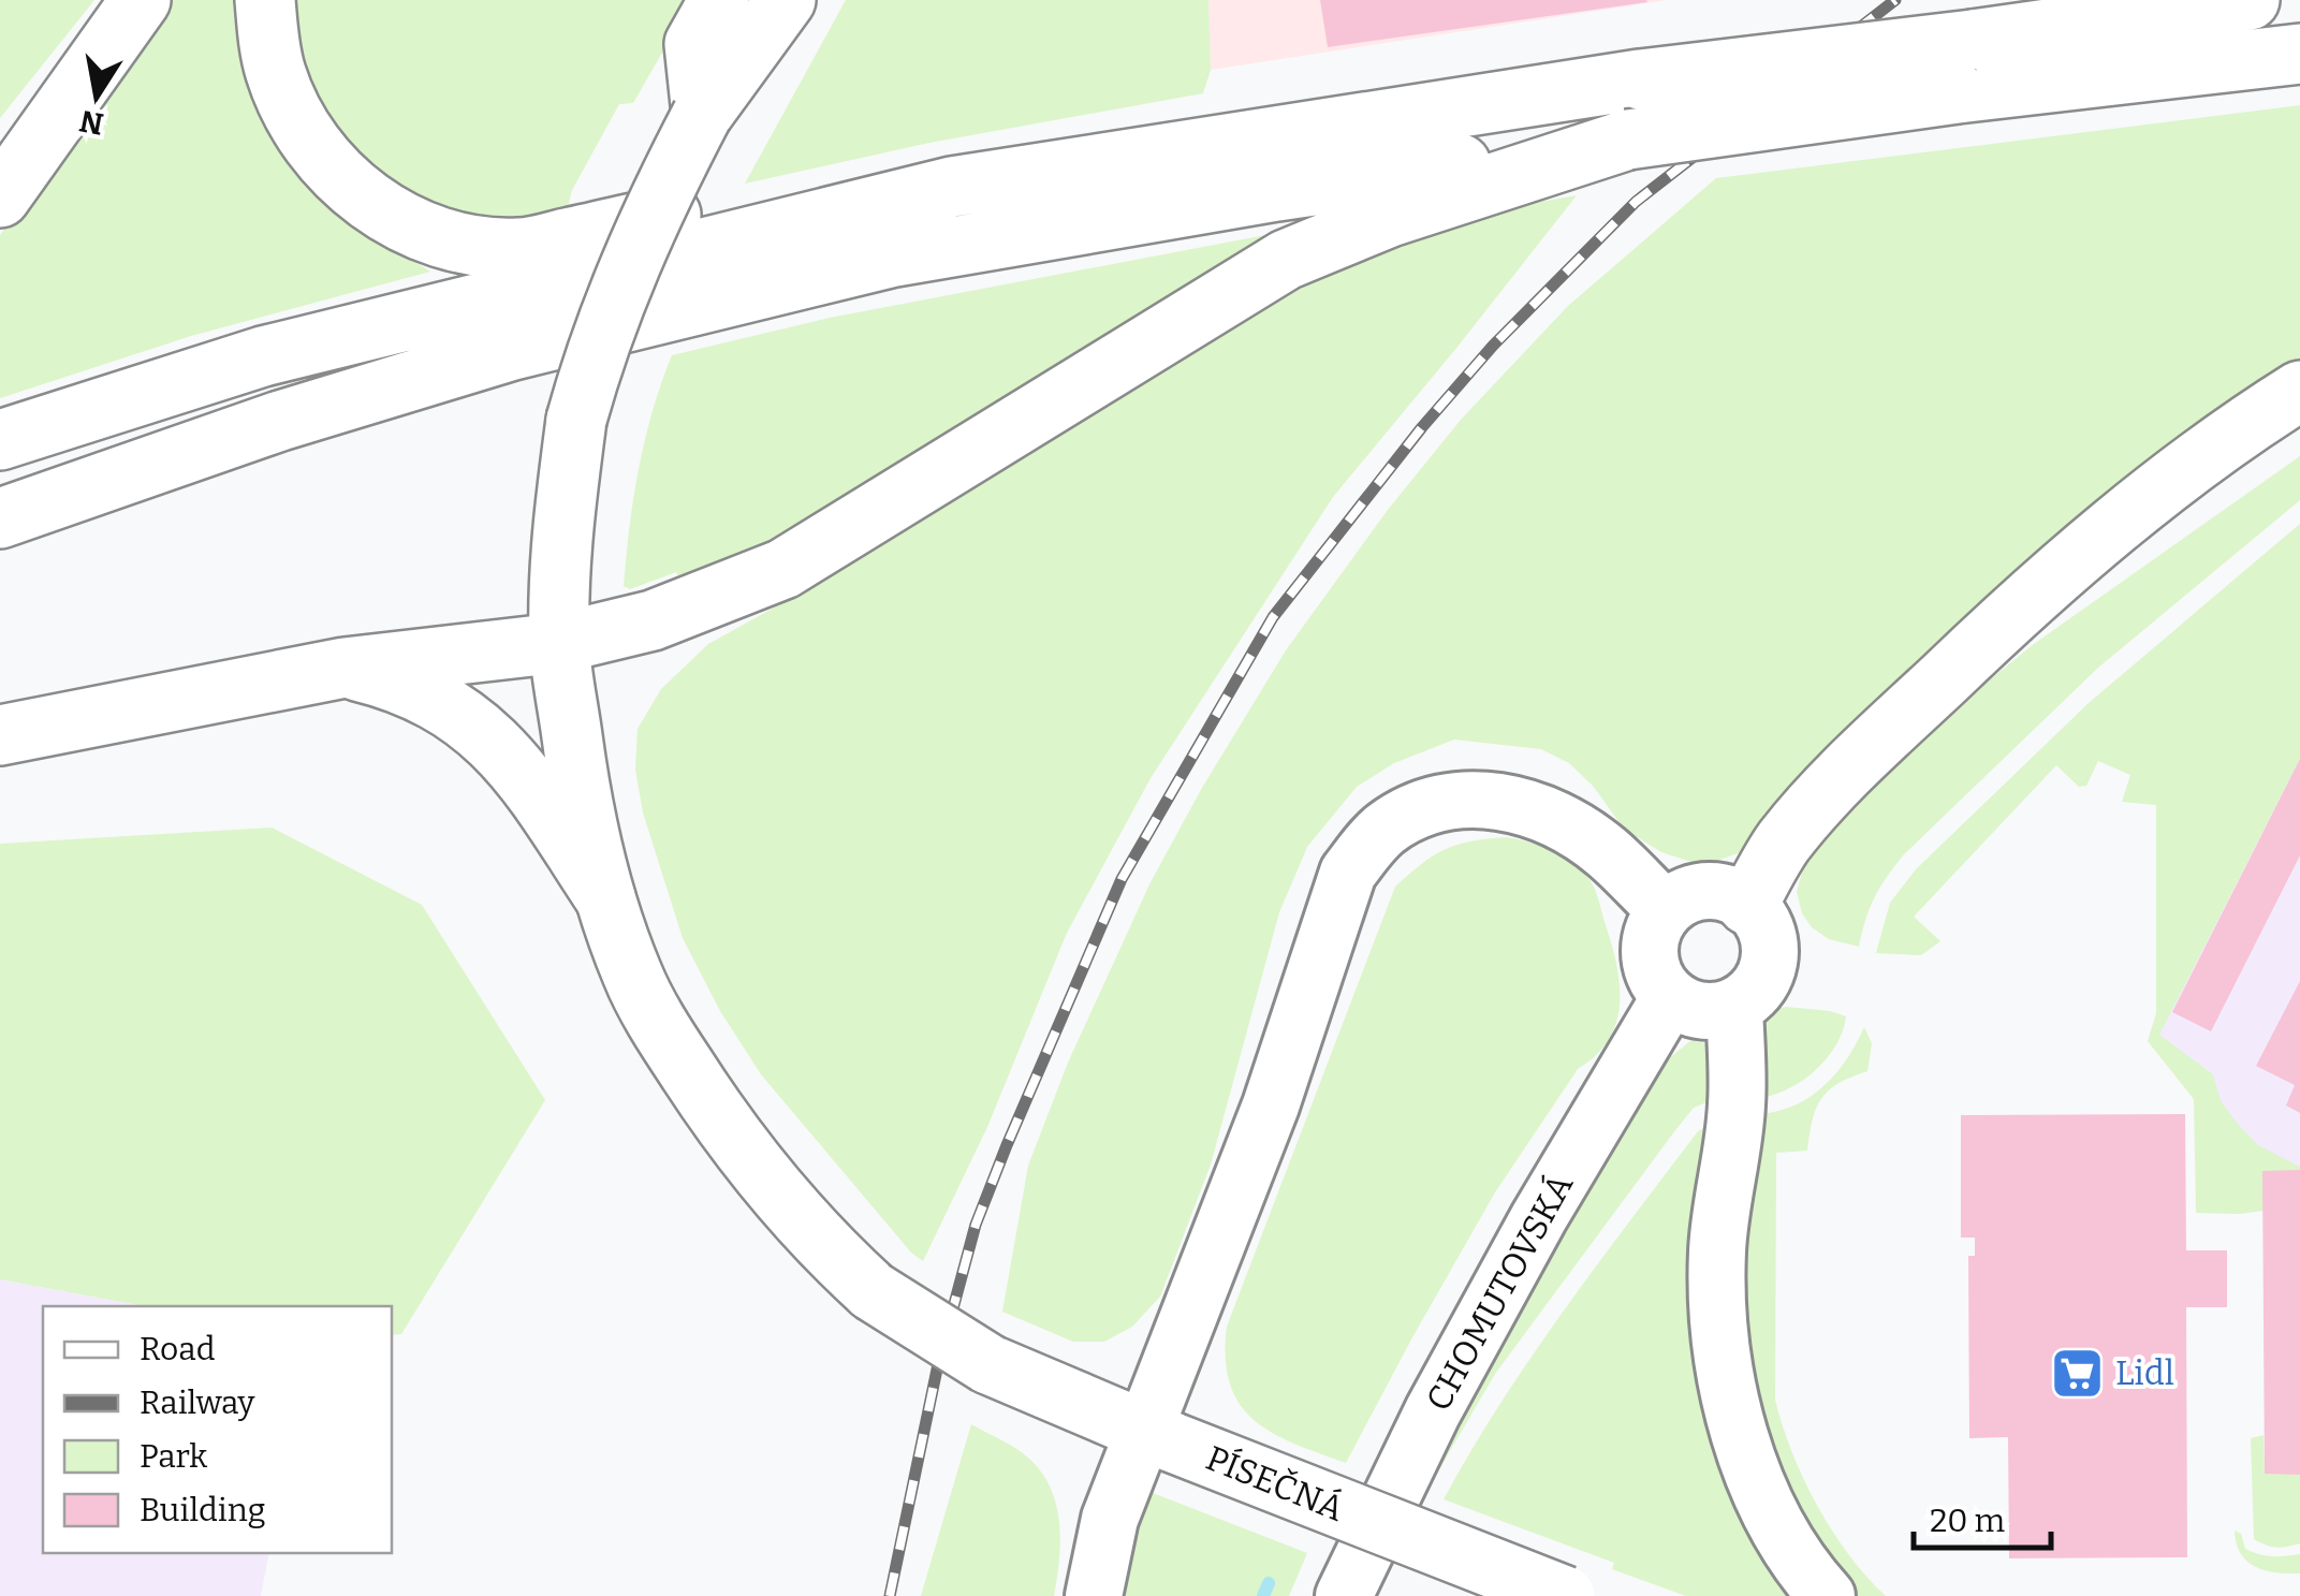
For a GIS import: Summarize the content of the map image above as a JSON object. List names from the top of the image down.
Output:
{
  "streets": {
    "main road": ["PÍSEČNÁ"],
    "street": ["CHOMUTOVSKÁ"]
  },
  "places": {
    "supermarket": ["Lidl"]
  },
  "legend": [
    "Road",
    "Railway",
    "Park",
    "Building"
  ],
  "scale_bar": "20 m",
  "north": "bottom"
}
